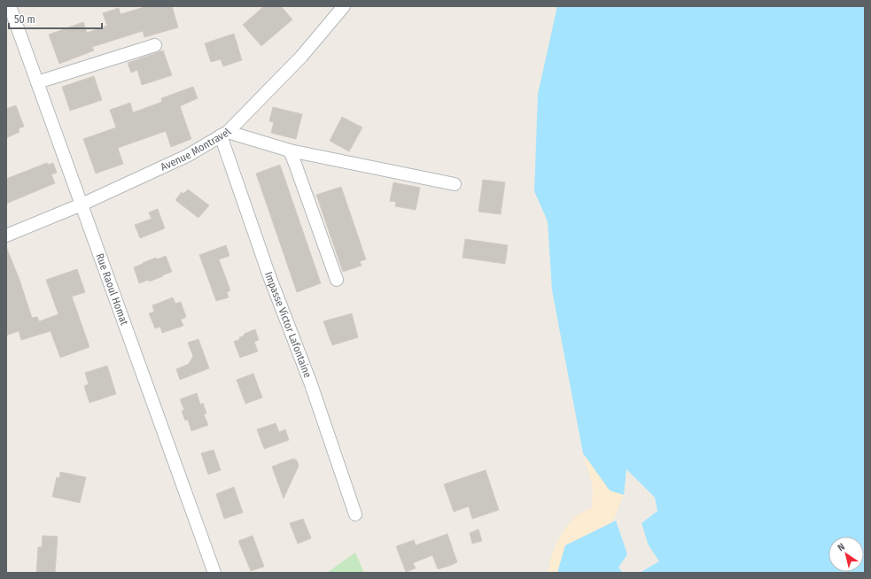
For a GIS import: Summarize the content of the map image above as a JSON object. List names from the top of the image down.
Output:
{
  "streets": {
    "street": ["Avenue Montravel", "Rue Raoul Homat", "Impasse Victor Lafontaine"]
  },
  "crossings": [
    ["Avenue Montravel", "Rue Raoul Homat"],
    ["Avenue Montravel", "Impasse Victor Lafontaine"]
  ],
  "scale_bar": "50 m",
  "north": "top left"
}
